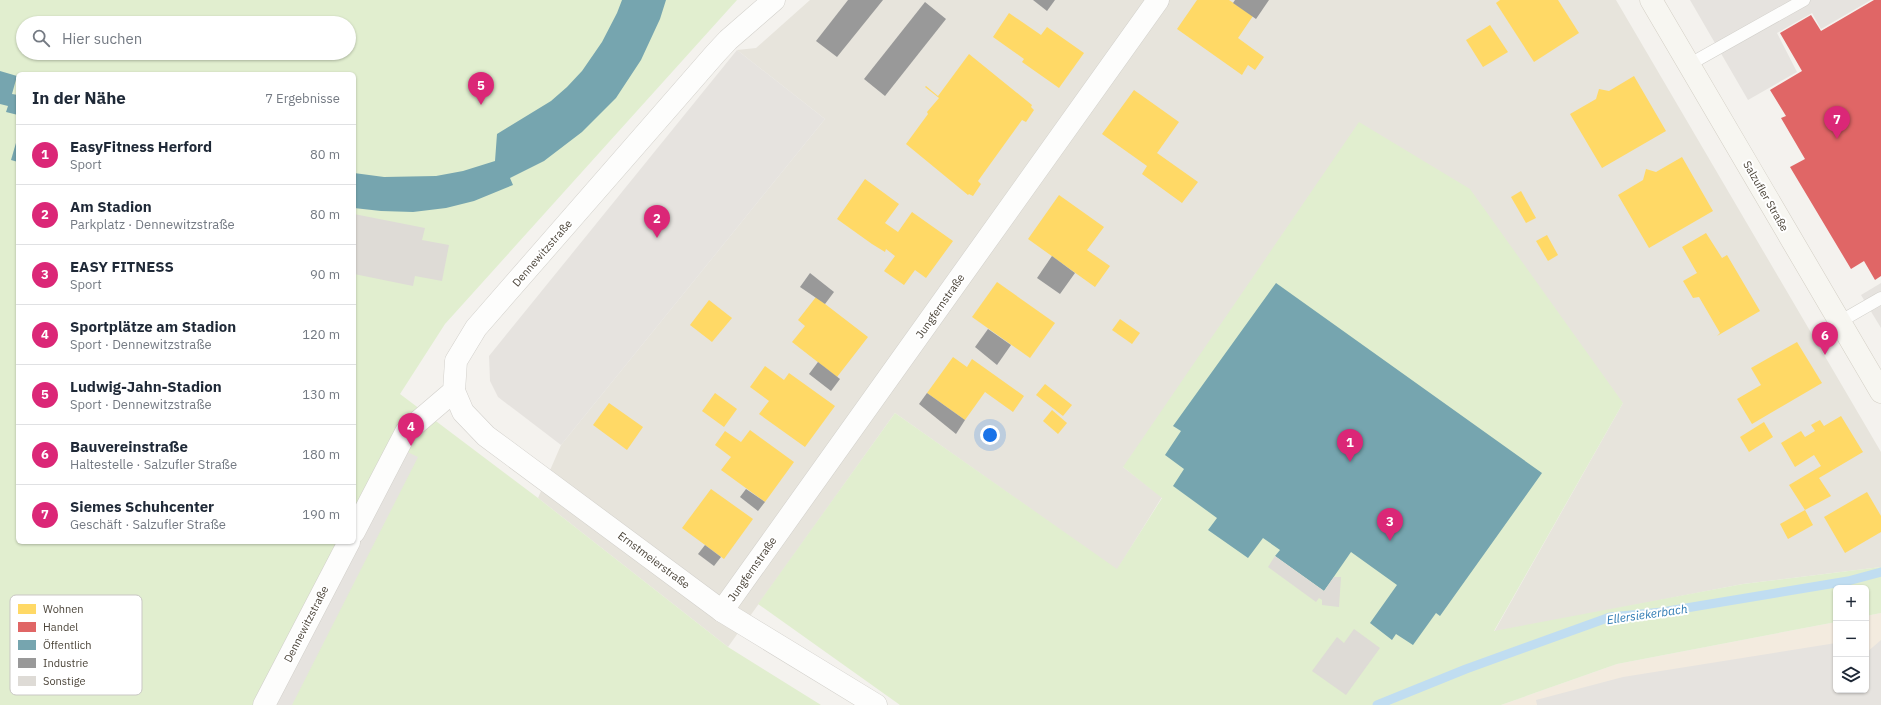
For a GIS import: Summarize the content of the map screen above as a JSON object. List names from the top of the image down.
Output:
{
  "streets": {
    "main road": ["Salzufler Straße"],
    "street": ["Dennewitzstraße", "Jungfernstraße", "Ernstmeierstraße"]
  },
  "crossings": [
    ["Dennewitzstraße", "Ernstmeierstraße"],
    ["Jungfernstraße", "Ernstmeierstraße"]
  ],
  "water": ["Ellersiekerbach"],
  "legend": [
    "Wohnen",
    "Handel",
    "Öffentlich",
    "Industrie",
    "Sonstige"
  ],
  "page": {
    "search": "Hier suchen",
    "pins": [
      "5",
      "7",
      "2",
      "6",
      "4",
      "1",
      "3"
    ],
    "heading": ["In der Nähe", "7 Ergebnisse"],
    "list": [
      {
        "mark": "1",
        "name": "EasyFitness Herford",
        "note": "Sport",
        "value": "80 m"
      },
      {
        "mark": "2",
        "name": "Am Stadion",
        "note": "Parkplatz · Dennewitzstraße",
        "value": "80 m"
      },
      {
        "mark": "3",
        "name": "EASY FITNESS",
        "note": "Sport",
        "value": "90 m"
      },
      {
        "mark": "4",
        "name": "Sportplätze am Stadion",
        "note": "Sport · Dennewitzstraße",
        "value": "120 m"
      },
      {
        "mark": "5",
        "name": "Ludwig-Jahn-Stadion",
        "note": "Sport · Dennewitzstraße",
        "value": "130 m"
      },
      {
        "mark": "6",
        "name": "Bauvereinstraße",
        "note": "Haltestelle · Salzufler Straße",
        "value": "180 m"
      },
      {
        "mark": "7",
        "name": "Siemes Schuhcenter",
        "note": "Geschäft · Salzufler Straße",
        "value": "190 m"
      }
    ],
    "map_buttons": ["+", "−"]
  }
}
